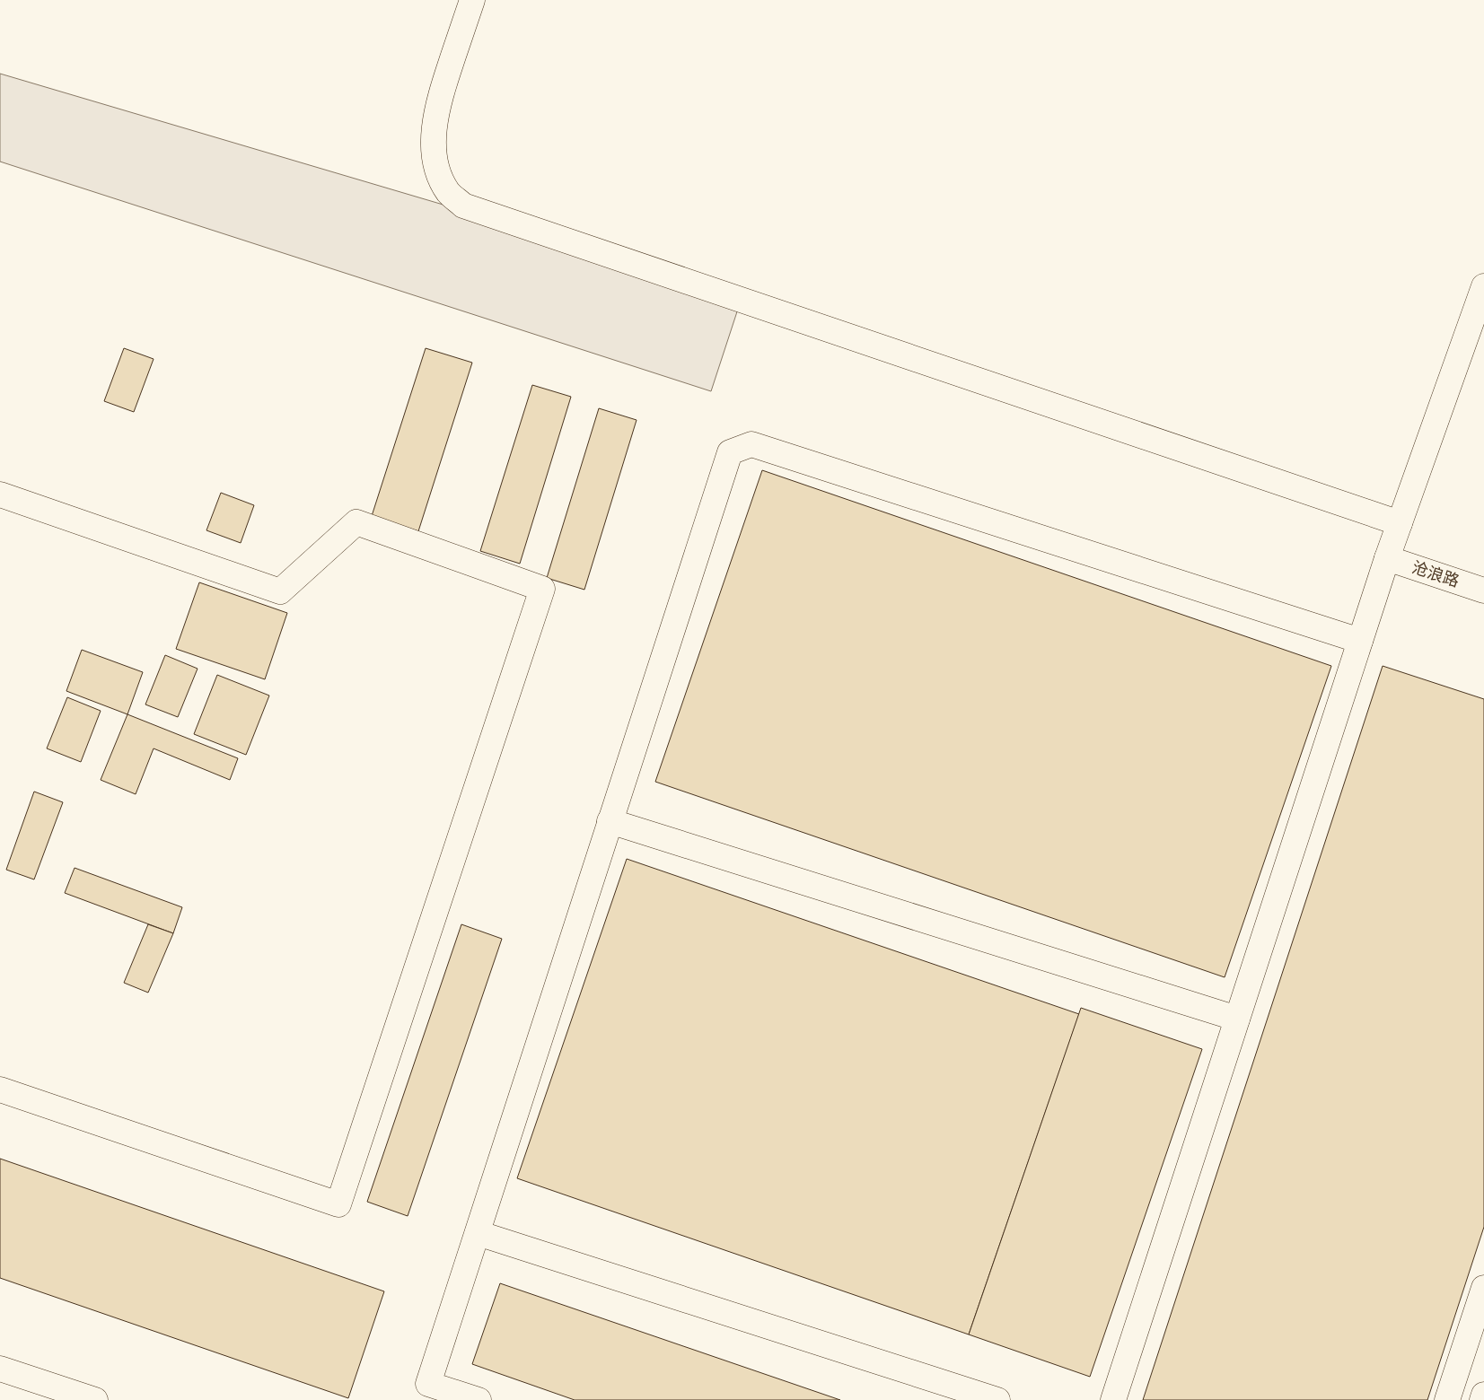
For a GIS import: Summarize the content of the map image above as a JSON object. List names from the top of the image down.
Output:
{
  "streets": {
    "street": ["沧浪路"]
  }
}
